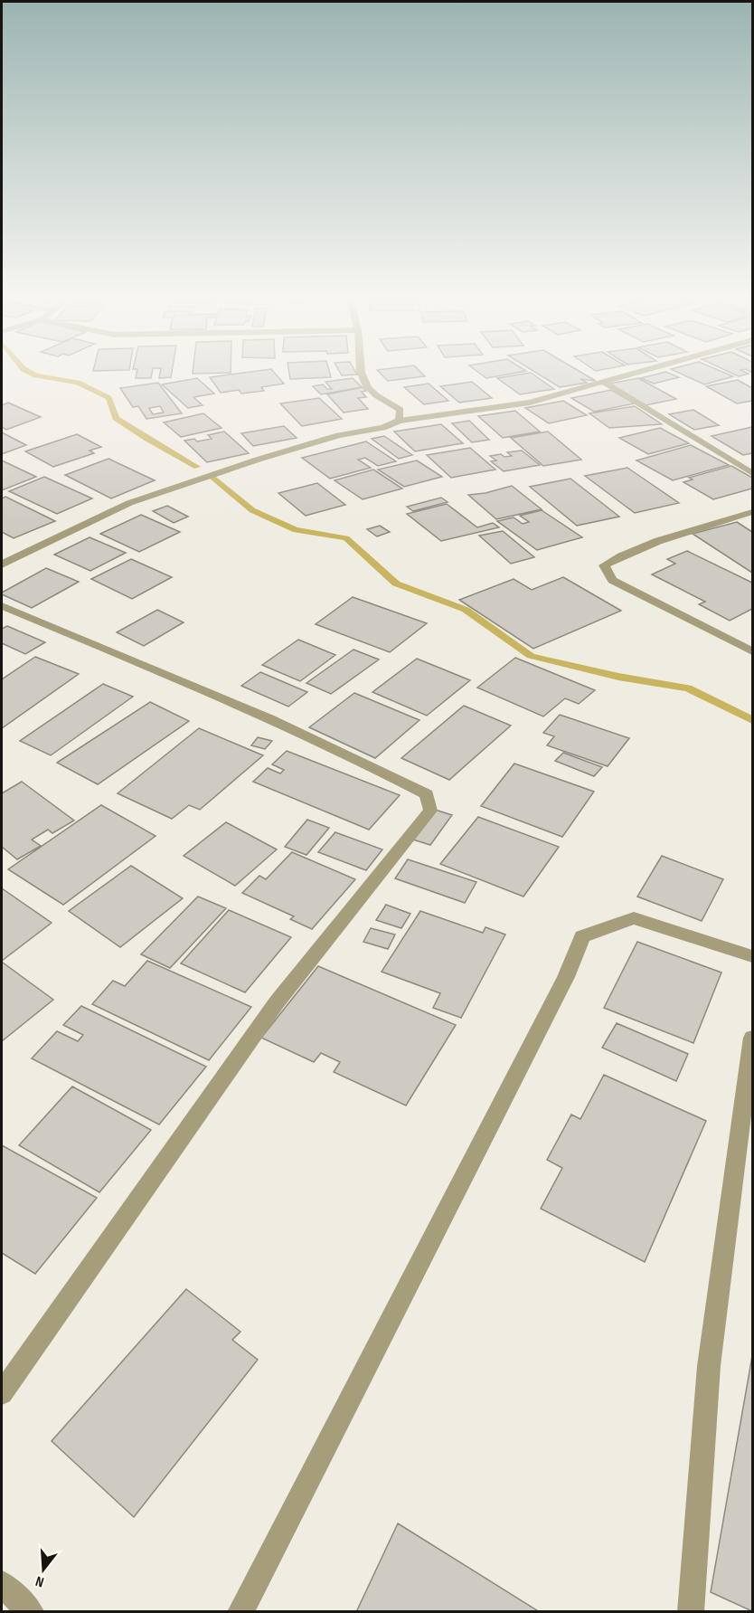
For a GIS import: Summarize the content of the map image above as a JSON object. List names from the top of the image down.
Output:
{
  "north": "bottom"
}
